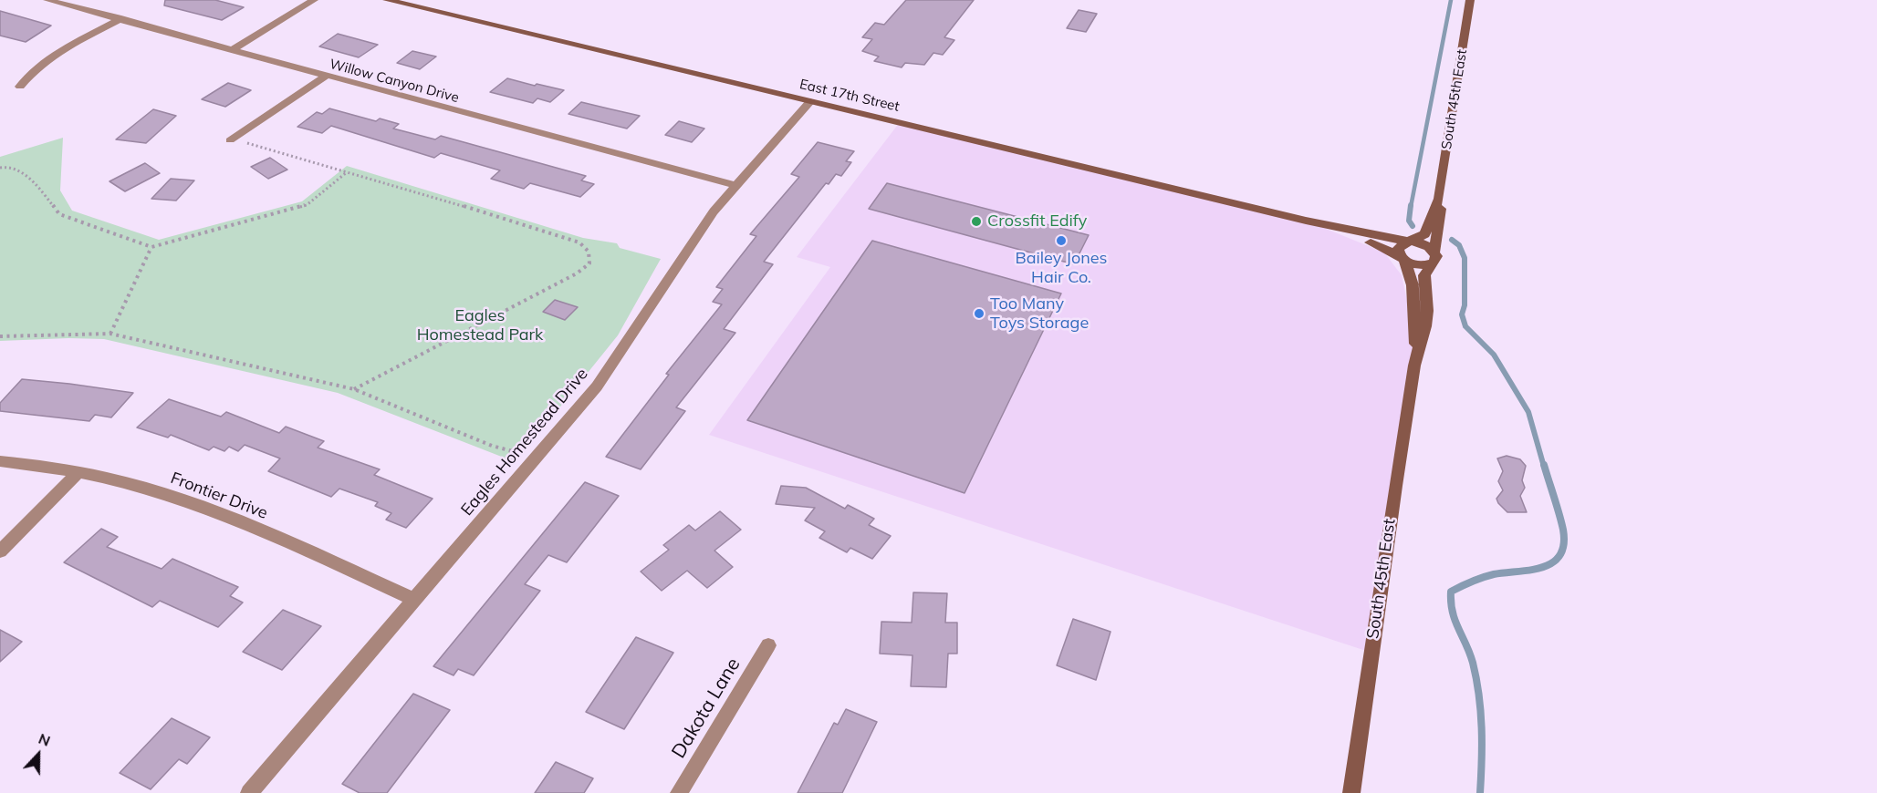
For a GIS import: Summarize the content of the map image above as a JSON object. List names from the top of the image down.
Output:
{
  "streets": {
    "main road": ["East 17th Street", "South 45th East"],
    "street": [
      "Willow Canyon Drive",
      "Eagles Homestead Drive",
      "Frontier Drive",
      "Dakota Lane"
    ]
  },
  "crossings": [
    ["Willow Canyon Drive", "Eagles Homestead Drive"],
    ["East 17th Street", "South 45th East"],
    ["East 17th Street", "Eagles Homestead Drive"],
    ["Eagles Homestead Drive", "Frontier Drive"]
  ],
  "parks": ["Eagles Homestead Park"],
  "places": ["Crossfit Edify", "Bailey Jones Hair Co.", "Too Many Toys Storage"],
  "north": "top"
}
